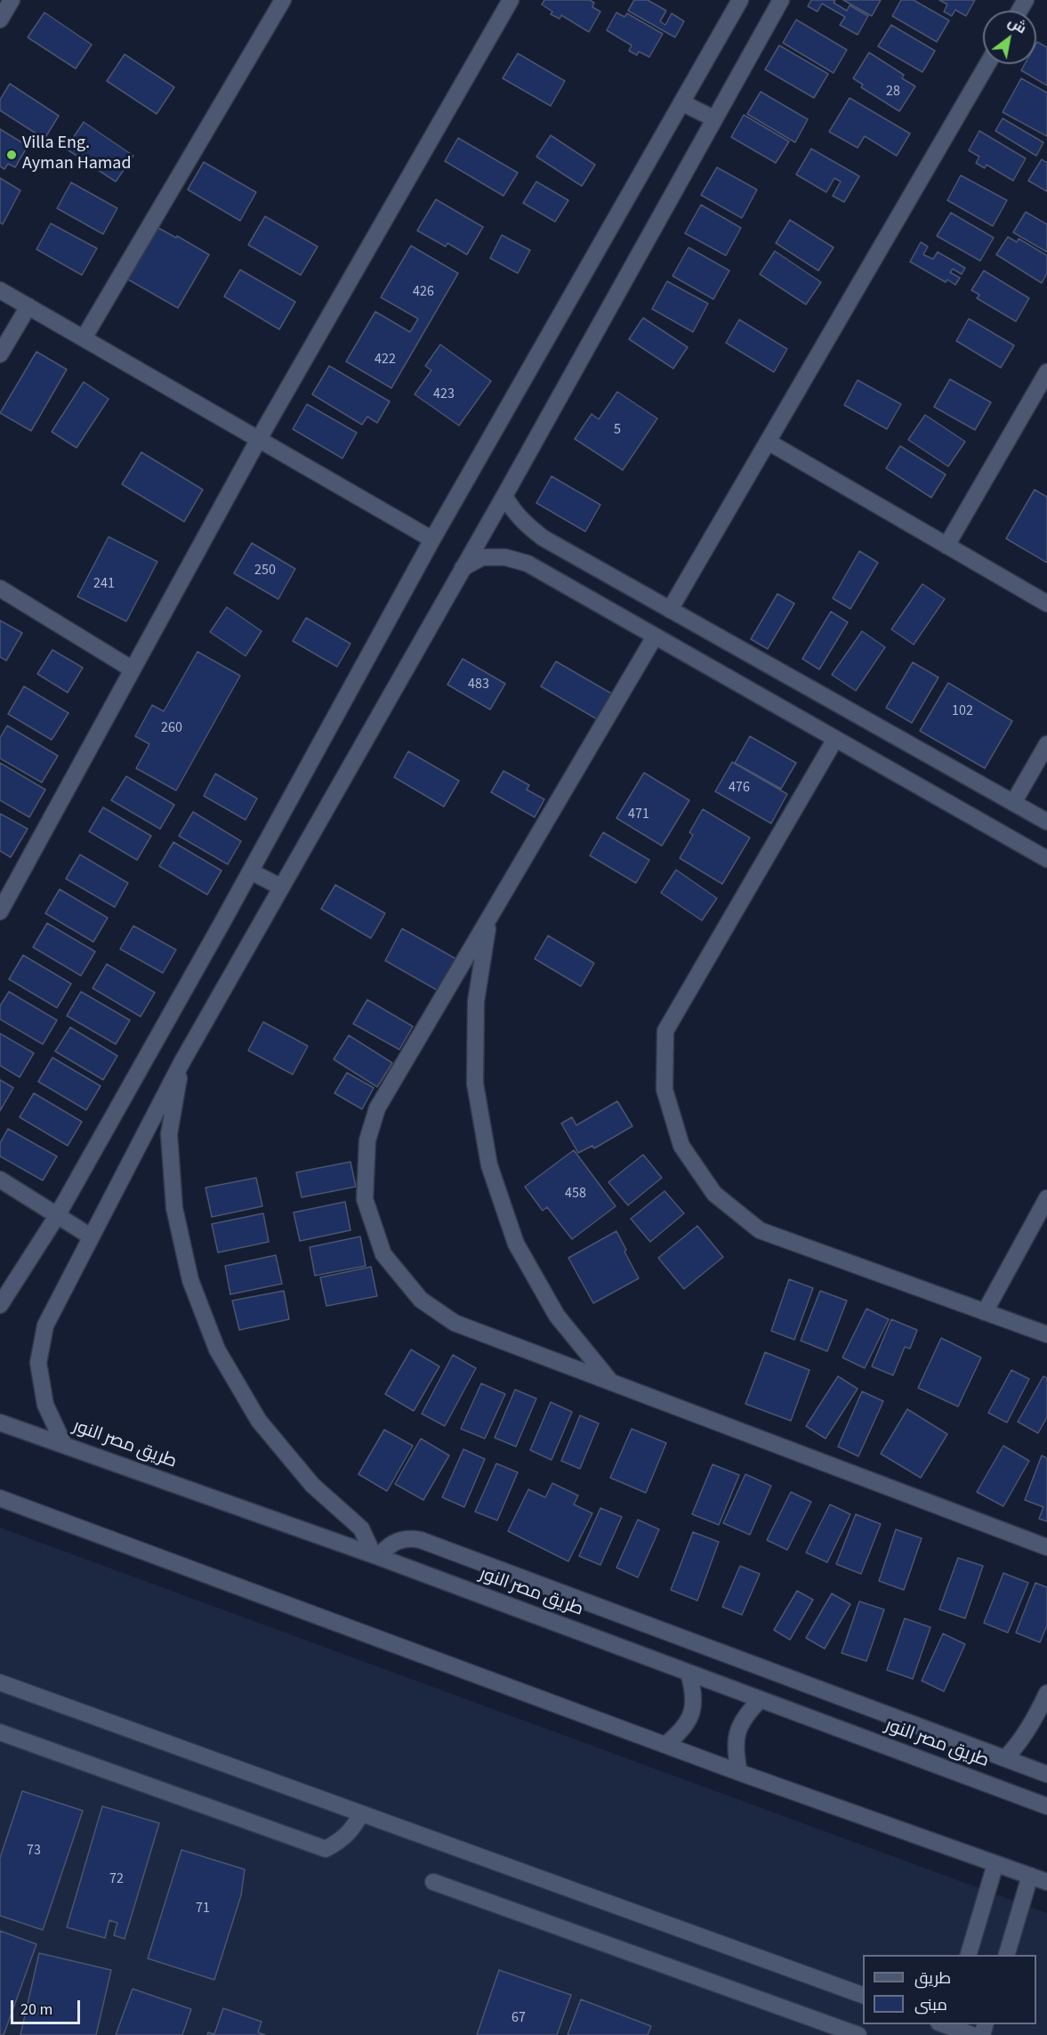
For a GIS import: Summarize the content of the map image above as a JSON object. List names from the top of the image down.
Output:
{
  "streets": {
    "street": ["طريق مصر النور"]
  },
  "places": ["Villa Eng. Ayman Hamad"],
  "house_numbers": [
    "28",
    "426",
    "422",
    "423",
    "5",
    "250",
    "241",
    "483",
    "102",
    "260",
    "476",
    "471",
    "458",
    "73",
    "72",
    "71",
    "67"
  ],
  "legend": ["طريق", "مبنى"],
  "scale_bar": "20 m",
  "north": "top right"
}
